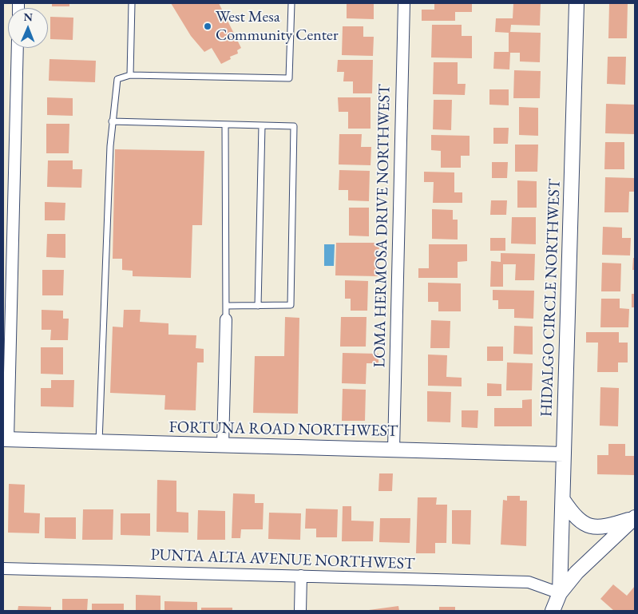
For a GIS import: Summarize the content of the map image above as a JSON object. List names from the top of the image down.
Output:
{
  "streets": {
    "street": [
      "LOMA HERMOSA DRIVE NORTHWEST",
      "HIDALGO CIRCLE NORTHWEST",
      "FORTUNA ROAD NORTHWEST",
      "PUNTA ALTA AVENUE NORTHWEST"
    ]
  },
  "crossings": [
    ["LOMA HERMOSA DRIVE NORTHWEST", "FORTUNA ROAD NORTHWEST"],
    ["HIDALGO CIRCLE NORTHWEST", "FORTUNA ROAD NORTHWEST"],
    ["HIDALGO CIRCLE NORTHWEST", "PUNTA ALTA AVENUE NORTHWEST"]
  ],
  "places": ["West Mesa Community Center"],
  "north": "top"
}
